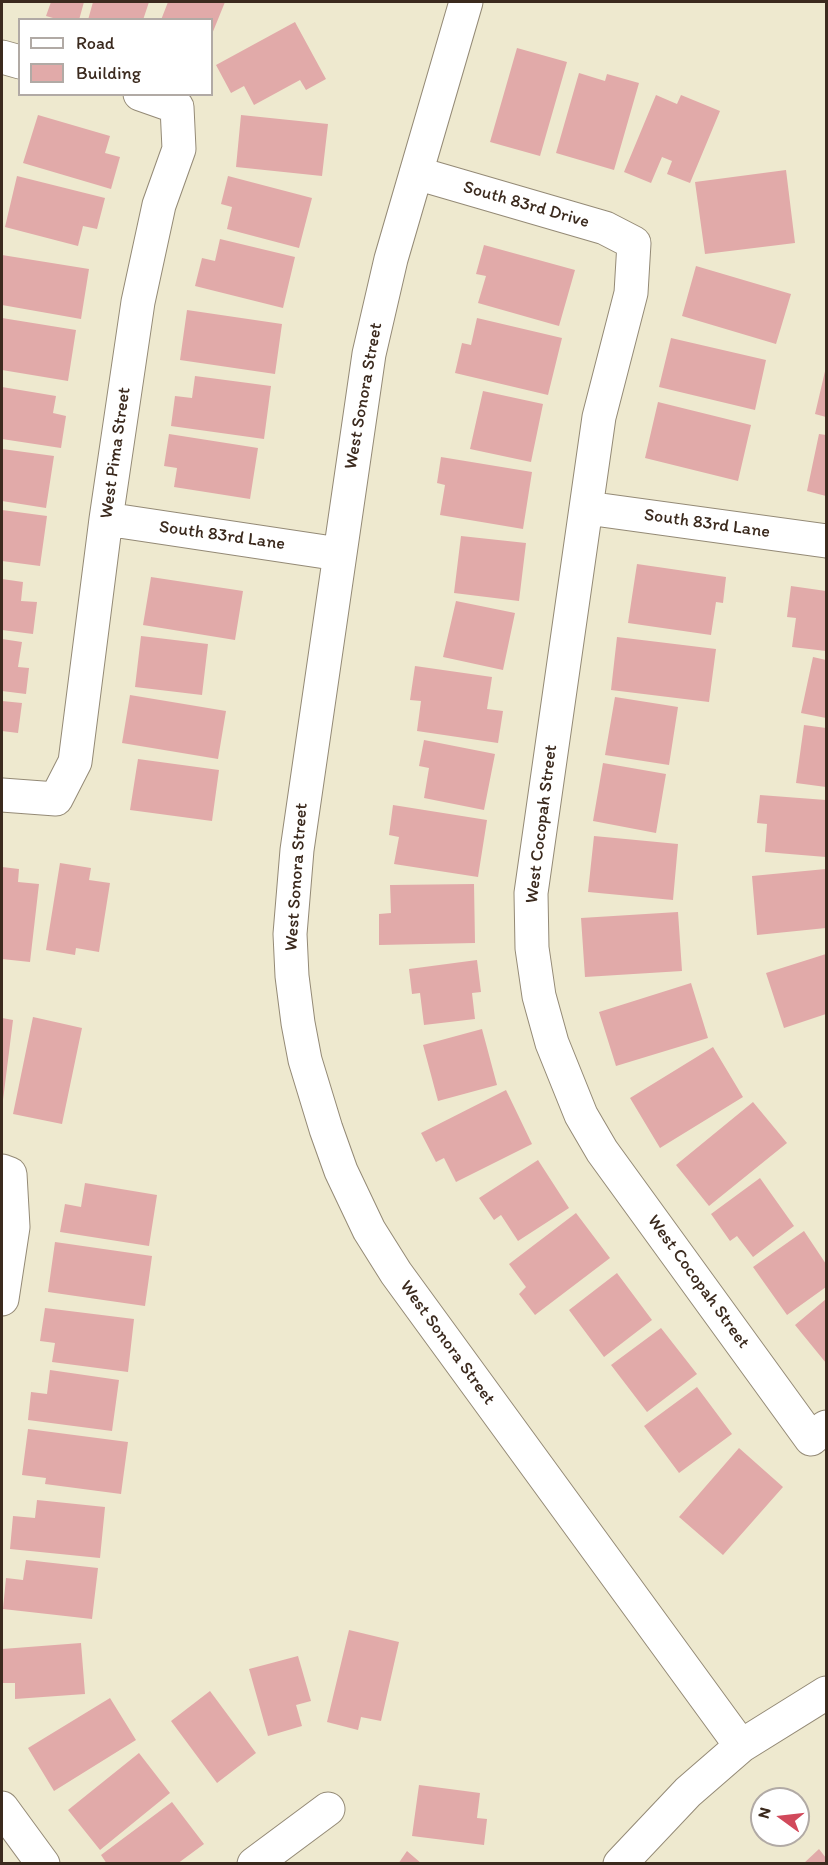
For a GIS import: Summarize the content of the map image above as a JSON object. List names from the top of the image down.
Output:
{
  "streets": {
    "street": [
      "South 83rd Drive",
      "West Sonora Street",
      "West Pima Street",
      "South 83rd Lane",
      "West Cocopah Street"
    ]
  },
  "crossings": [
    ["South 83rd Drive", "West Sonora Street"],
    ["South 83rd Drive", "West Cocopah Street"],
    ["West Sonora Street", "South 83rd Lane"],
    ["West Pima Street", "South 83rd Lane"],
    ["South 83rd Lane", "West Cocopah Street"]
  ],
  "legend": ["Road", "Building"],
  "north": "left"
}
